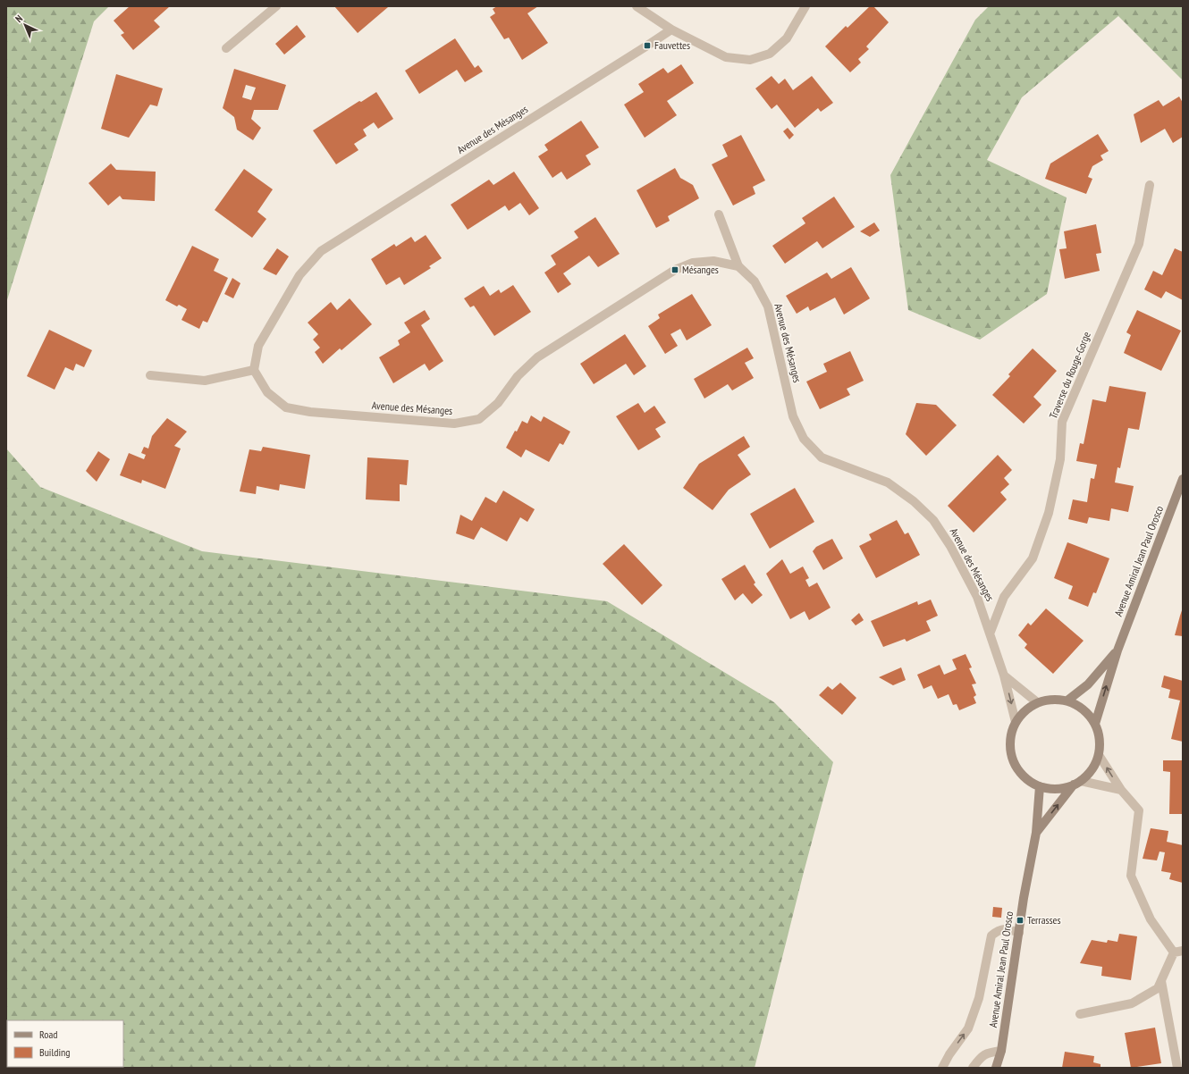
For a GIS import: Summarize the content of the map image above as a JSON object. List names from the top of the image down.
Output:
{
  "streets": {
    "street": ["Avenue des Mésanges", "Traverse du Rouge-Gorge", "Avenue Amiral Jean Paul Orosco"]
  },
  "crossings": [
    ["Avenue des Mésanges", "Traverse du Rouge-Gorge"],
    ["Avenue des Mésanges", "Avenue Amiral Jean Paul Orosco"]
  ],
  "places": {
    "transit": ["Fauvettes", "Mésanges", "Terrasses"]
  },
  "legend": ["Road", "Building"],
  "north": "top left"
}
